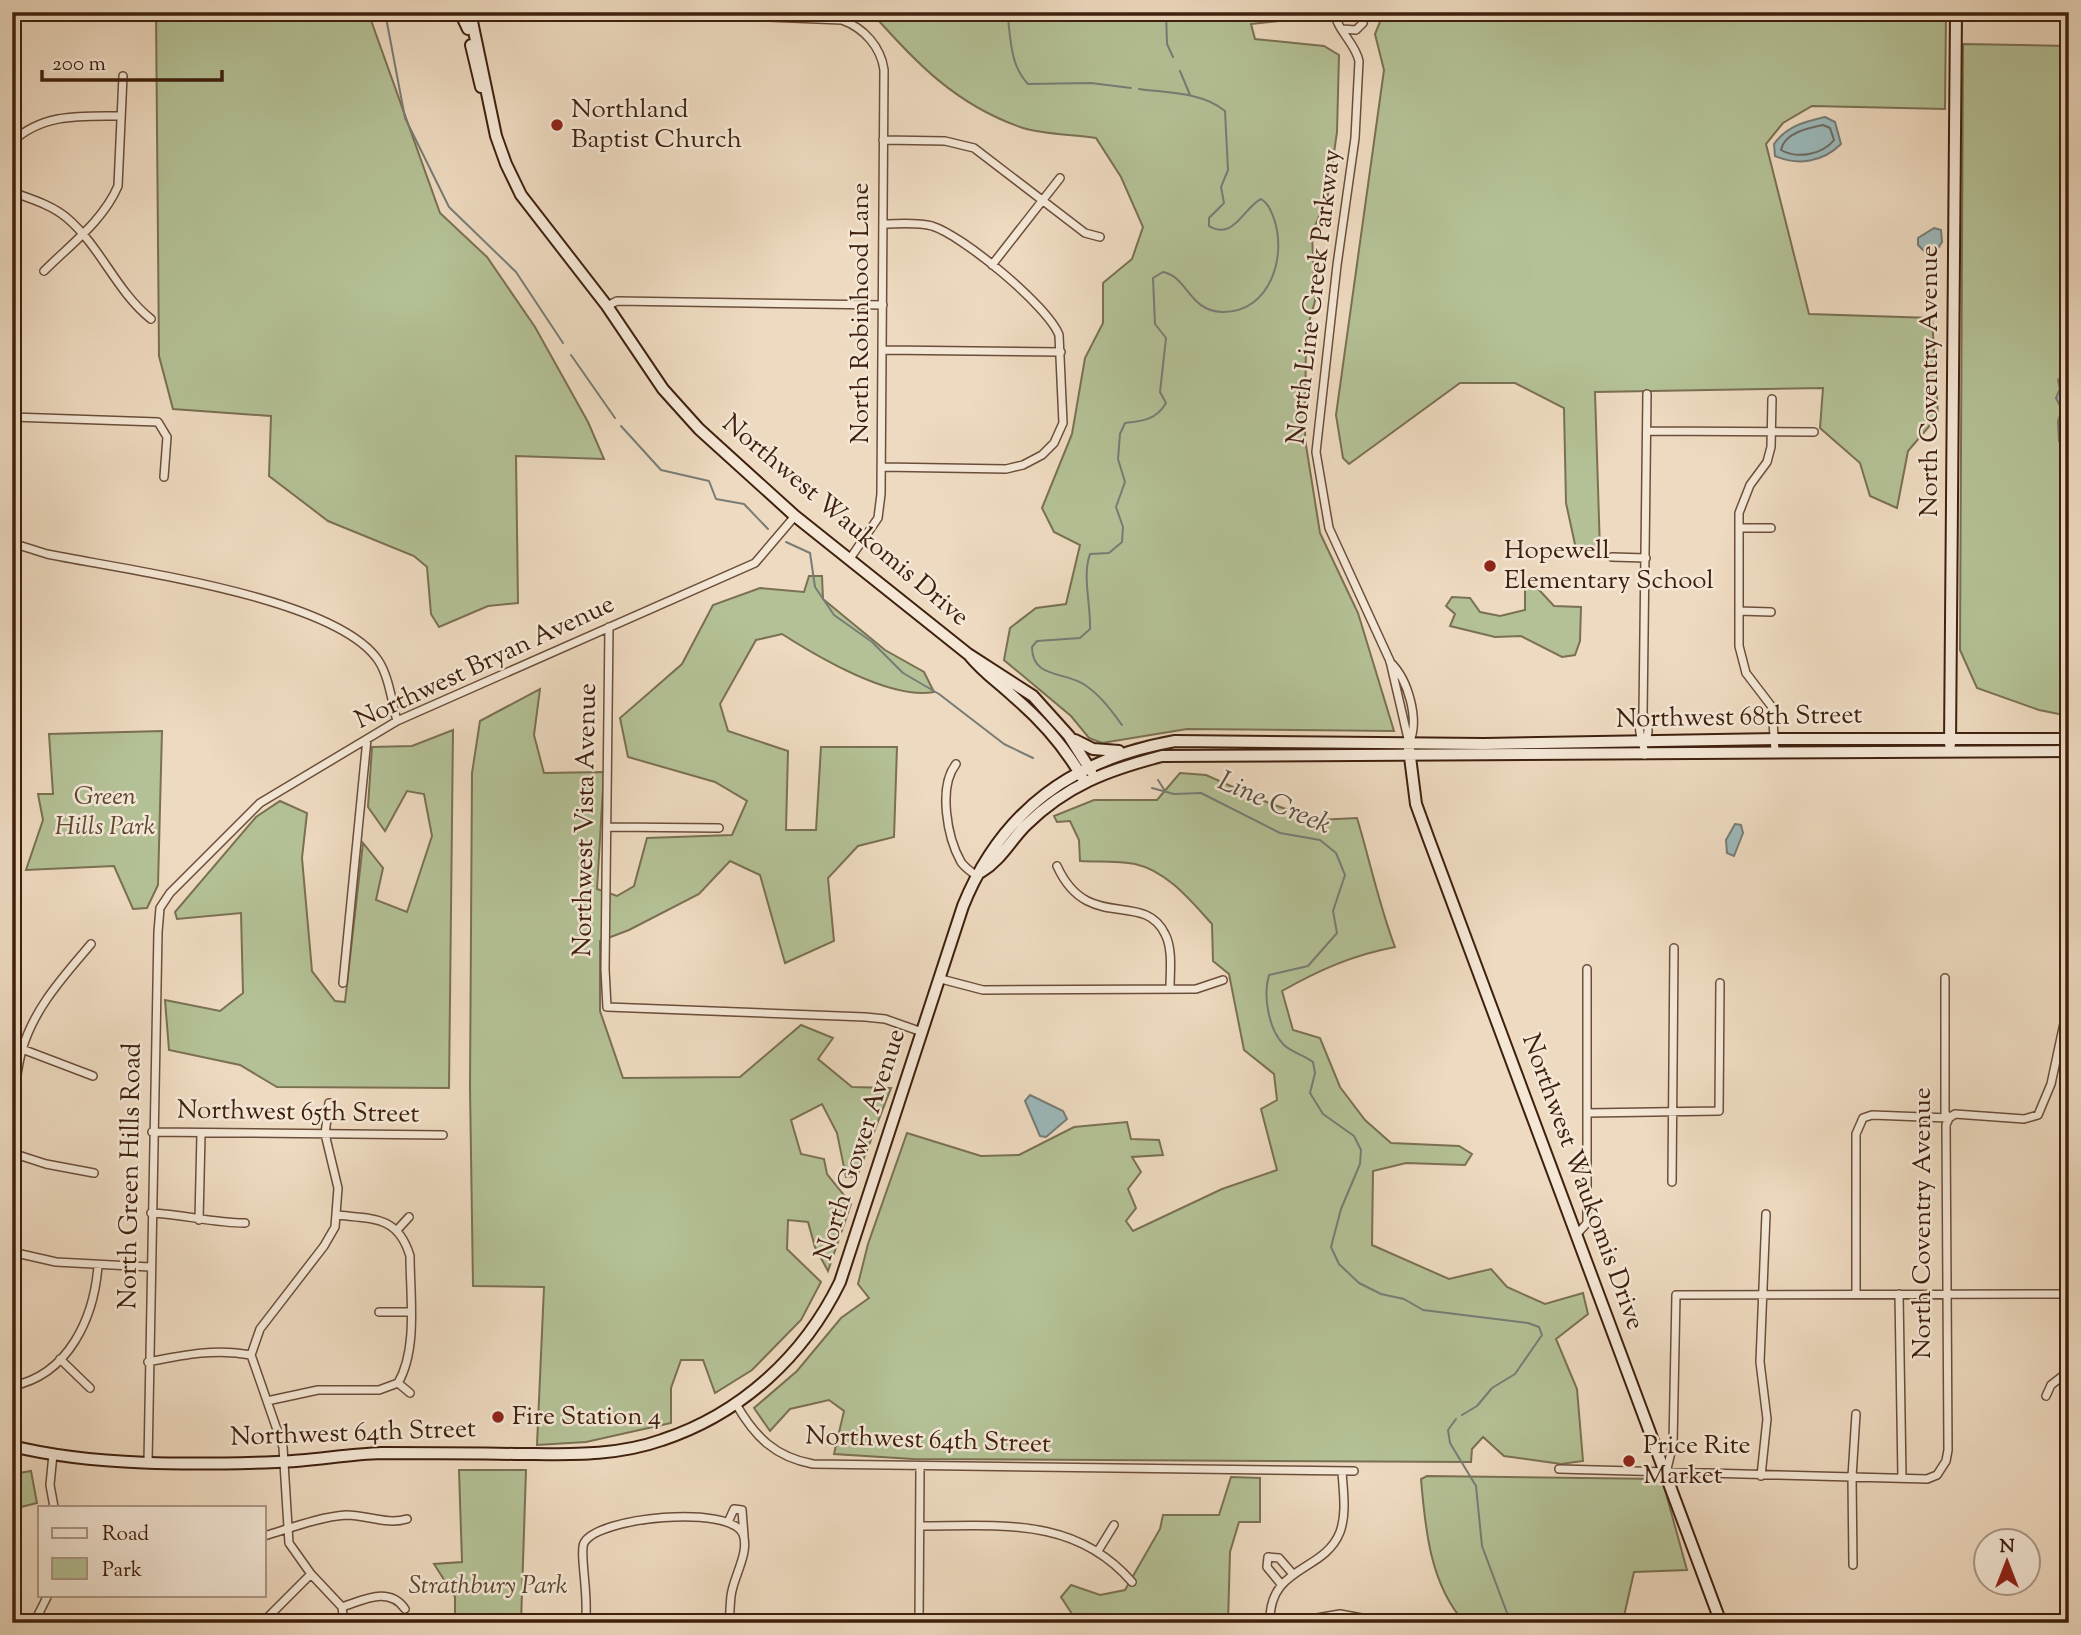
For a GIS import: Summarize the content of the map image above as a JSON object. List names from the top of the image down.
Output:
{
  "streets": {
    "main road": [
      "North Coventry Avenue",
      "Northwest Waukomis Drive",
      "Northwest 68th Street",
      "North Gower Avenue",
      "Northwest 64th Street"
    ],
    "street": [
      "North Line Creek Parkway",
      "North Robinhood Lane",
      "Northwest Bryan Avenue",
      "Northwest Vista Avenue",
      "Northwest 65th Street",
      "North Green Hills Road"
    ]
  },
  "crossings": [
    ["North Line Creek Parkway", "Northwest Waukomis Drive"],
    ["North Line Creek Parkway", "Northwest 68th Street"],
    ["North Line Creek Parkway", "North Gower Avenue"],
    ["North Robinhood Lane", "Northwest Waukomis Drive"],
    ["North Coventry Avenue", "Northwest 68th Street"],
    ["Northwest Waukomis Drive", "Northwest Bryan Avenue"],
    ["Northwest Waukomis Drive", "Northwest 68th Street"],
    ["Northwest Waukomis Drive", "North Gower Avenue"],
    ["Northwest Bryan Avenue", "Northwest Vista Avenue"],
    ["Northwest Bryan Avenue", "North Green Hills Road"],
    ["Northwest 68th Street", "North Gower Avenue"],
    ["Northwest Vista Avenue", "North Gower Avenue"],
    ["Northwest 65th Street", "North Green Hills Road"],
    ["North Gower Avenue", "Northwest 64th Street"],
    ["North Green Hills Road", "Northwest 64th Street"]
  ],
  "water": ["Line Creek"],
  "parks": ["Green Hills Park", "Strathbury Park"],
  "places": [
    "Northland Baptist Church",
    "Hopewell Elementary School",
    "Fire Station 4",
    "Price Rite Market"
  ],
  "legend": ["Road", "Park"],
  "scale_bar": "200 m",
  "north": "top"
}
